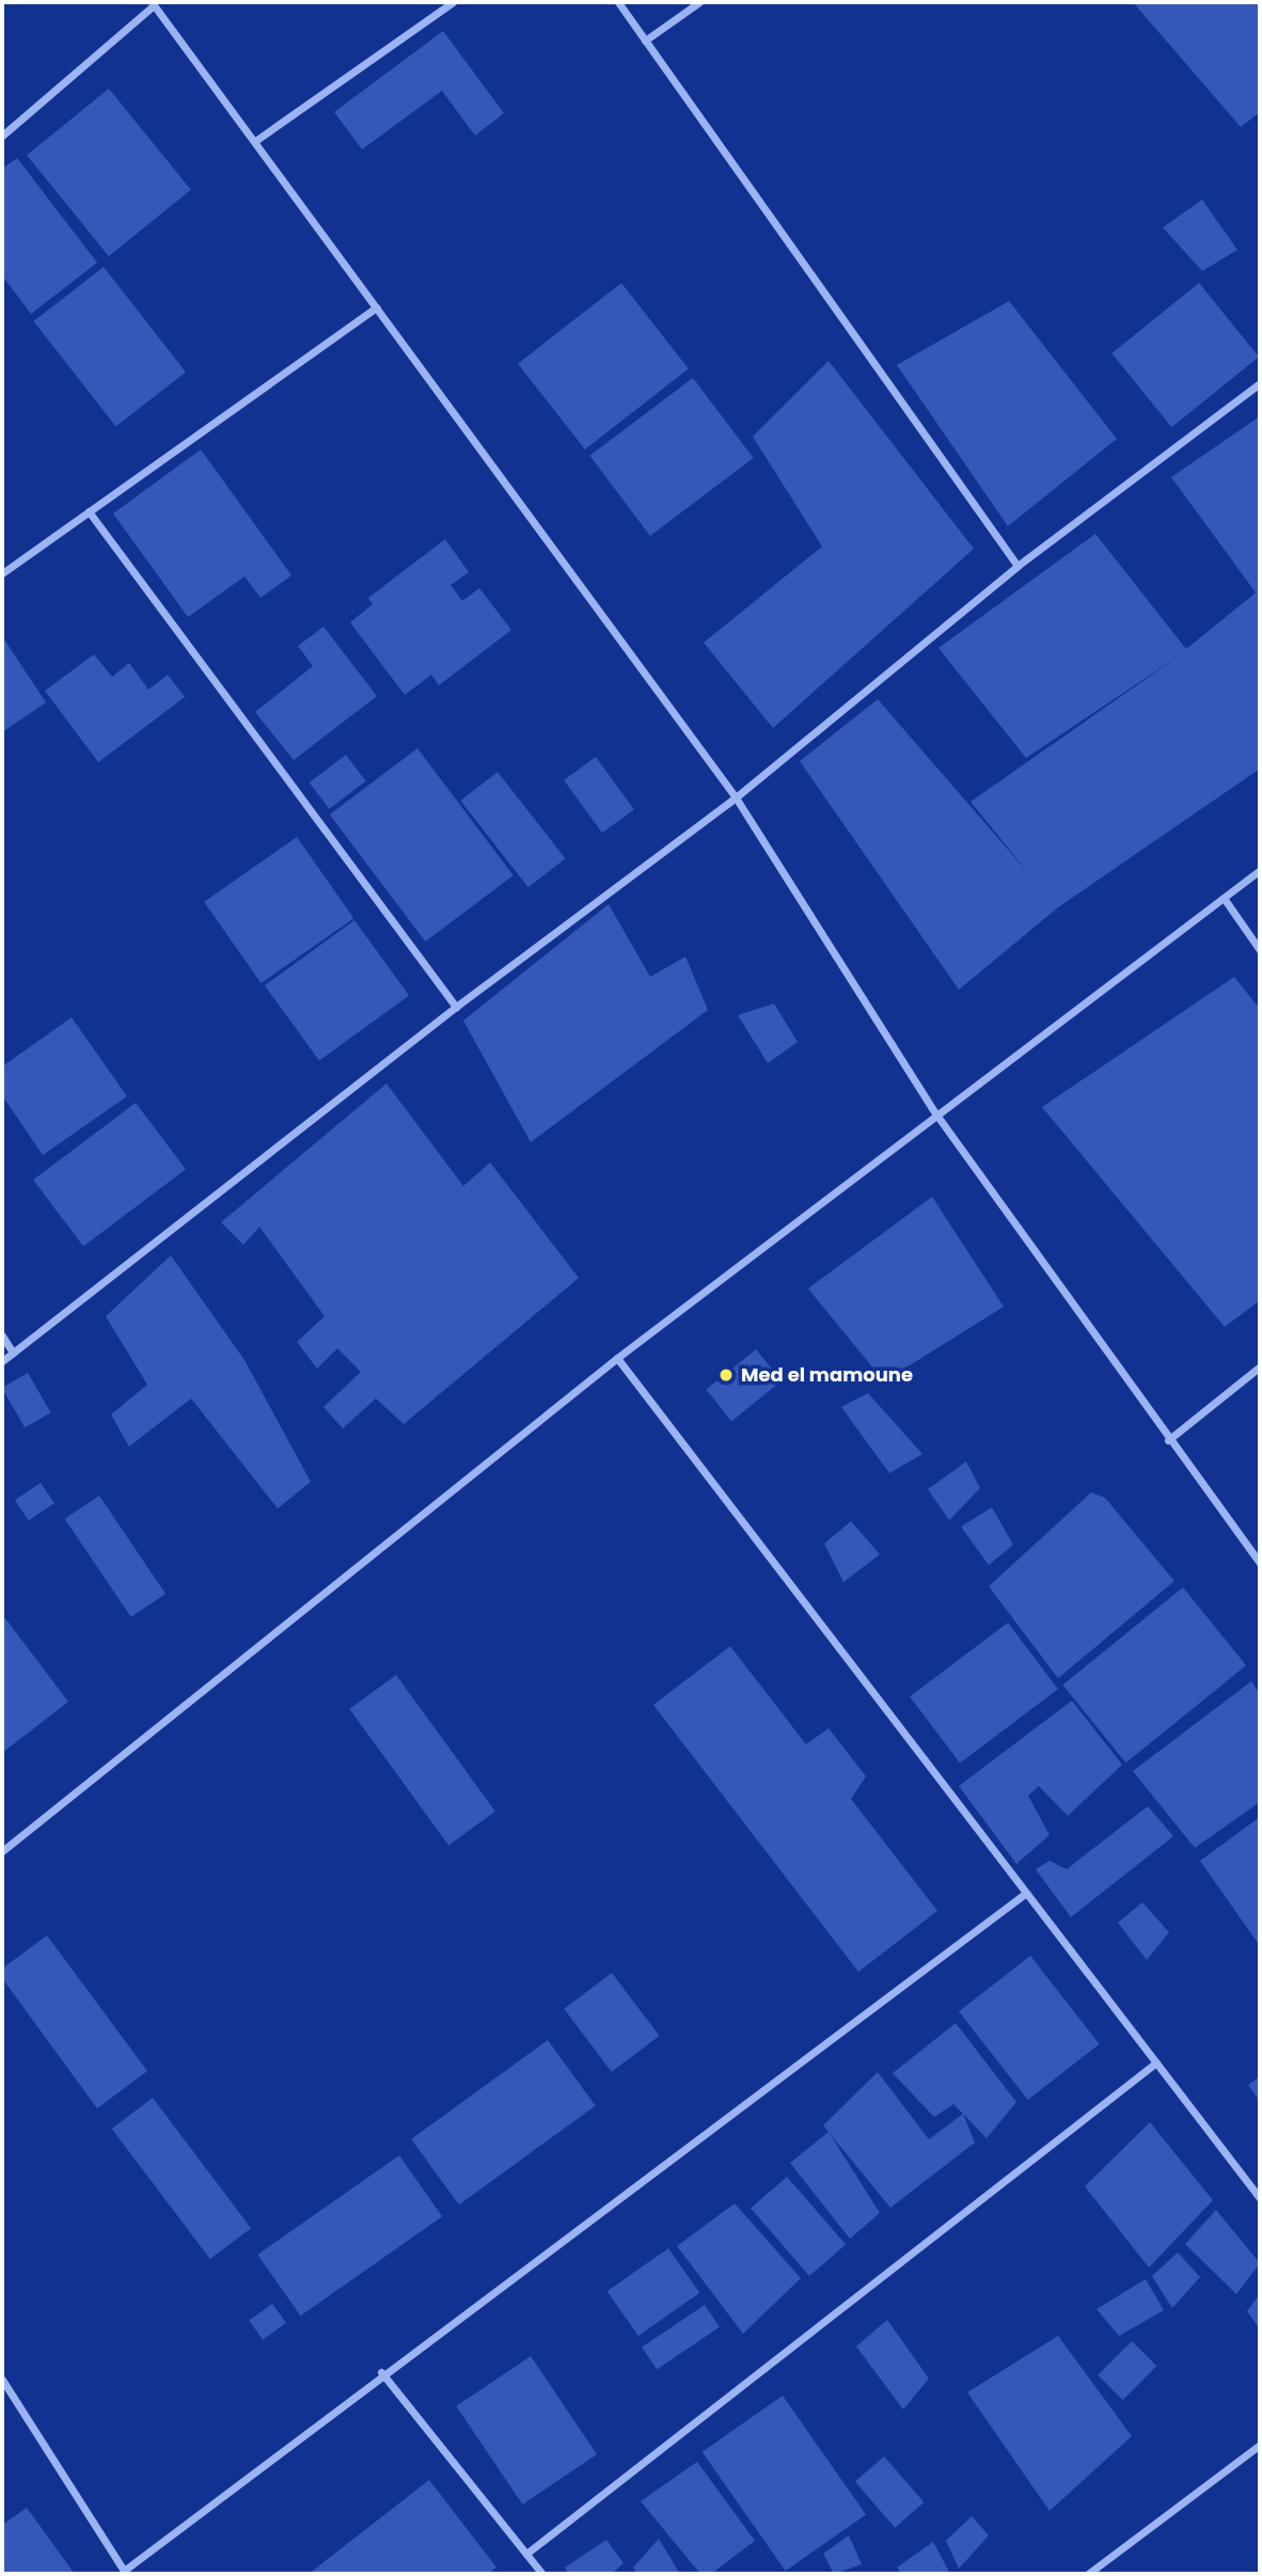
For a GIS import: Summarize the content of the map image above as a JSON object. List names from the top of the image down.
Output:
{
  "places": ["Med el mamoune"]
}
